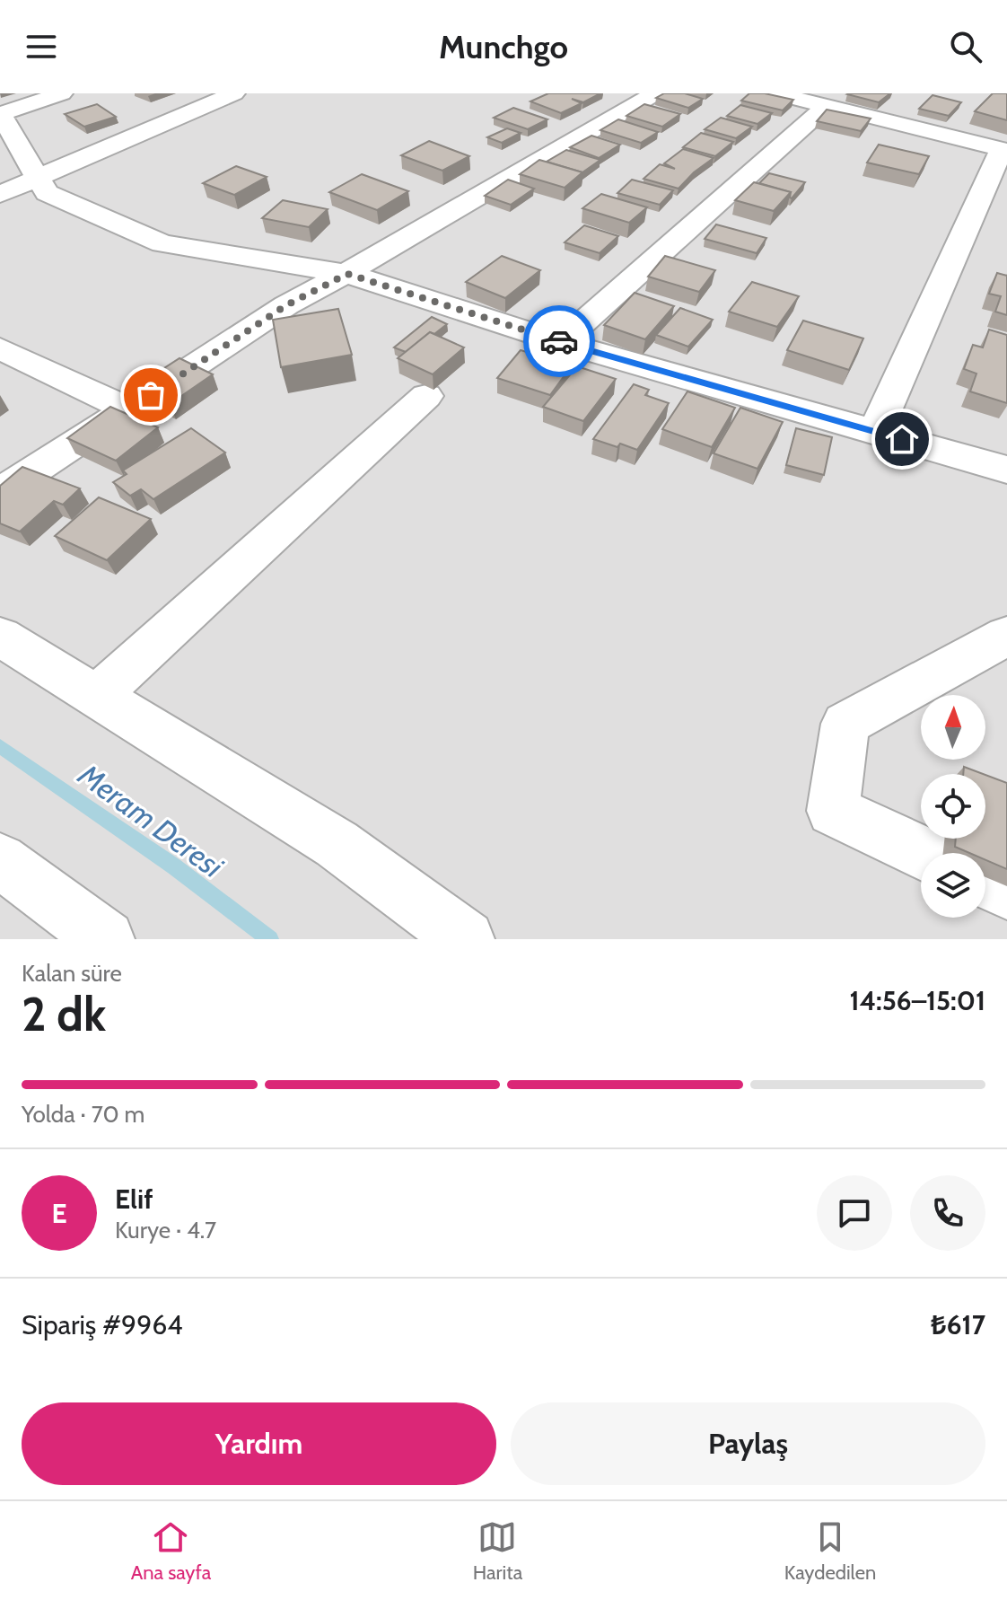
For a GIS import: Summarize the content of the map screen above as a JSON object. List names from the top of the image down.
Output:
{
  "water": ["Meram Deresi"],
  "north": "top",
  "page": {
    "header": "Munchgo",
    "heading": ["2 dk", "Kalan süre", "14:56–15:01"],
    "panel": [
      "Elif",
      "Kurye · 4.7",
      "Sipariş #9964",
      "₺617"
    ],
    "bar": "Yolda · 70 m",
    "round": "E",
    "buttons": ["Yardım", "Paylaş"],
    "tabs": ["Ana sayfa", "Harita", "Kaydedilen"]
  }
}
